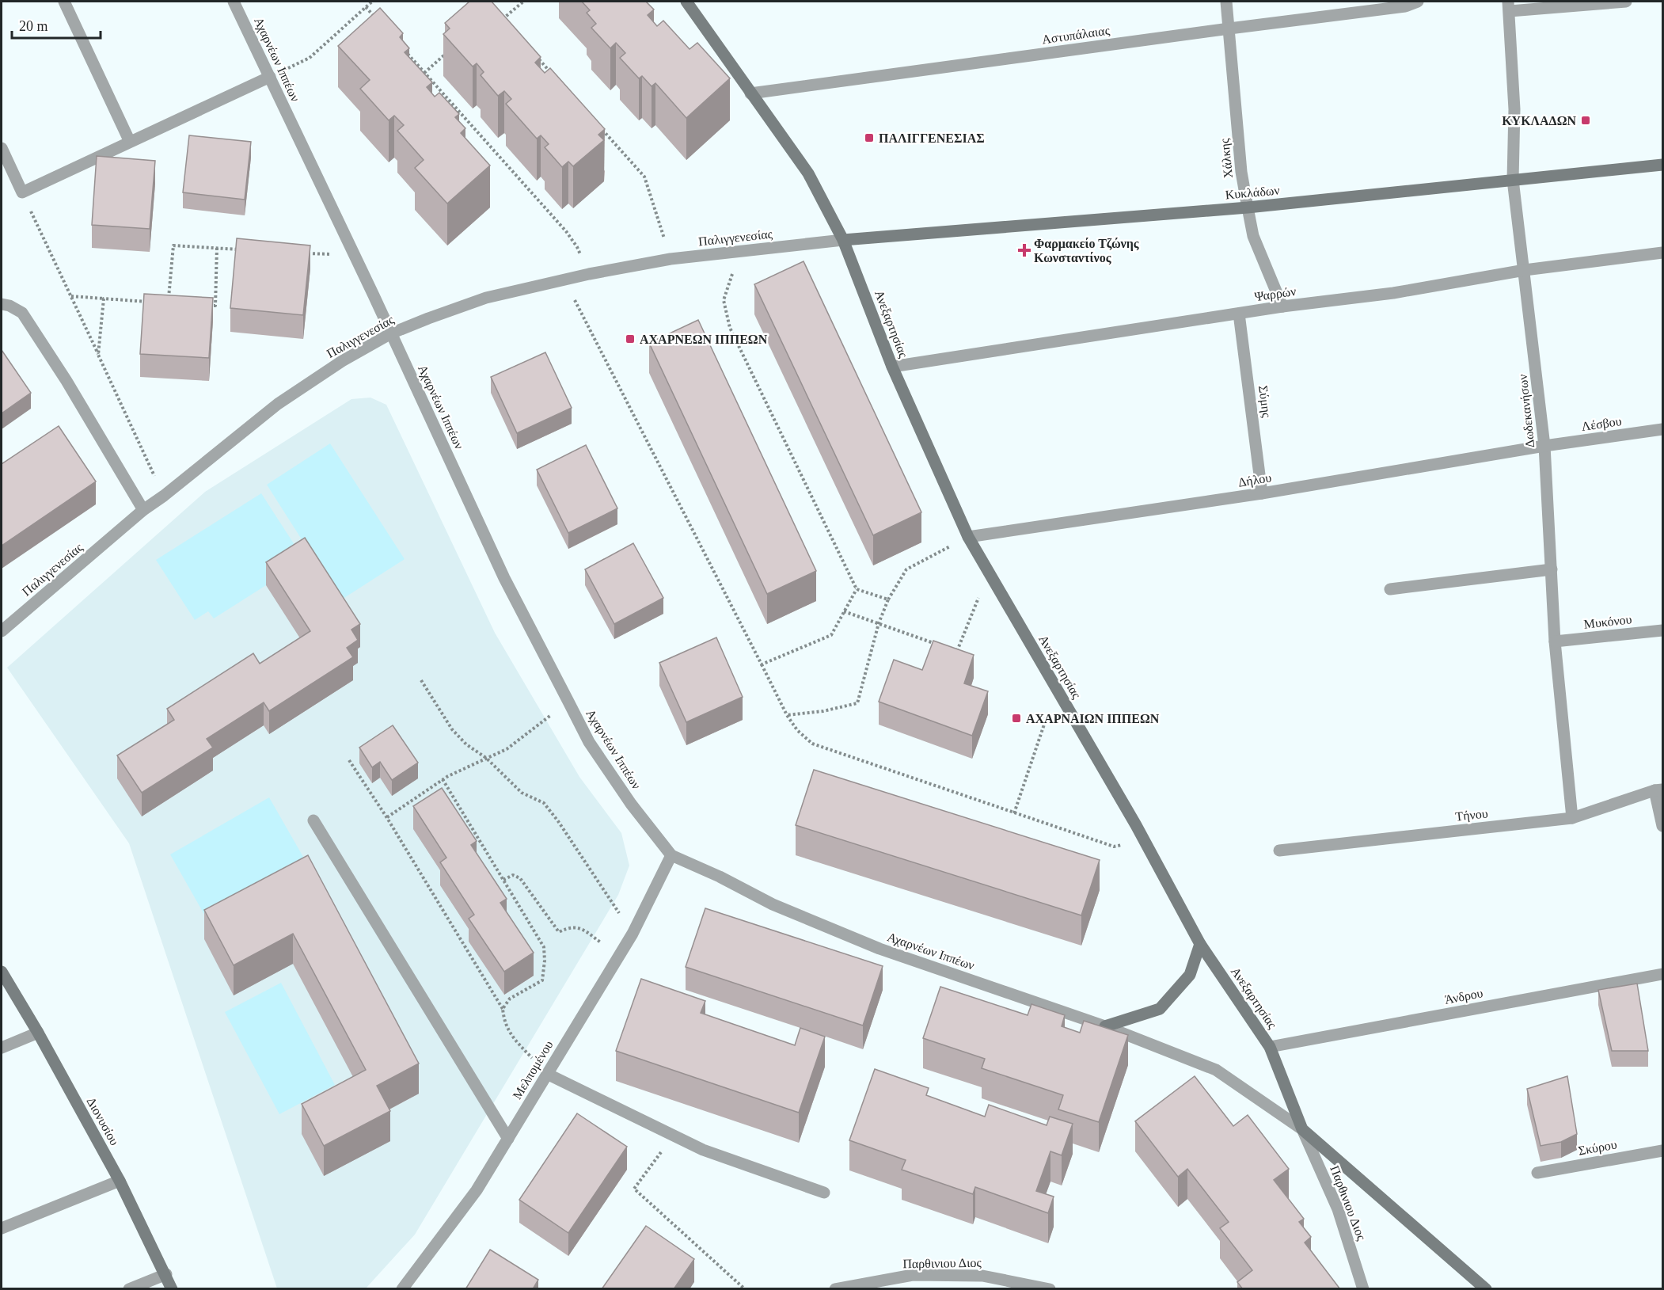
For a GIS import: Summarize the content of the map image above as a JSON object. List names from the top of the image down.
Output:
{
  "streets": {
    "street": [
      "Αστυπάλαιας",
      "Αχαρνέων Ιππέων",
      "Χάλκης",
      "Κυκλάδων",
      "Παλιγγενεσίας",
      "Ψαρρών",
      "Ανεξαρτησίας",
      "Σύμης",
      "Δωδεκανήσων",
      "Λέσβου",
      "Δήλου",
      "Μυκόνου",
      "Τήνου",
      "Άνδρου",
      "Μελπομένου",
      "Διονυσίου",
      "Σκύρου",
      "Παρθινιου Διος"
    ]
  },
  "crossings": [
    ["Αστυπάλαιας", "Χάλκης"],
    ["Αστυπάλαιας", "Ανεξαρτησίας"],
    ["Αχαρνέων Ιππέων", "Παλιγγενεσίας"],
    ["Αχαρνέων Ιππέων", "Ανεξαρτησίας"],
    ["Αχαρνέων Ιππέων", "Μελπομένου"],
    ["Αχαρνέων Ιππέων", "Παρθινιου Διος"],
    ["Χάλκης", "Κυκλάδων"],
    ["Χάλκης", "Ψαρρών"],
    ["Κυκλάδων", "Παλιγγενεσίας"],
    ["Κυκλάδων", "Ανεξαρτησίας"],
    ["Κυκλάδων", "Δωδεκανήσων"],
    ["Παλιγγενεσίας", "Ανεξαρτησίας"],
    ["Ψαρρών", "Ανεξαρτησίας"],
    ["Ψαρρών", "Σύμης"],
    ["Ψαρρών", "Δωδεκανήσων"],
    ["Ανεξαρτησίας", "Δήλου"],
    ["Ανεξαρτησίας", "Άνδρου"],
    ["Ανεξαρτησίας", "Παρθινιου Διος"],
    ["Σύμης", "Δήλου"],
    ["Δωδεκανήσων", "Λέσβου"],
    ["Δωδεκανήσων", "Δήλου"],
    ["Δωδεκανήσων", "Μυκόνου"],
    ["Δωδεκανήσων", "Τήνου"],
    ["Λέσβου", "Δήλου"]
  ],
  "places": {
    "transit": [
      "ΚΥΚΛΑΔΩΝ",
      "ΠΑΛΙΓΓΕΝΕΣΙΑΣ",
      "ΑΧΑΡΝΕΩΝ ΙΠΠΕΩΝ",
      "ΑΧΑΡΝΑΙΩΝ ΙΠΠΕΩΝ"
    ],
    "health": ["Φαρμακείο Τζώνης Κωνσταντίνος"]
  },
  "scale_bar": "20 m"
}
